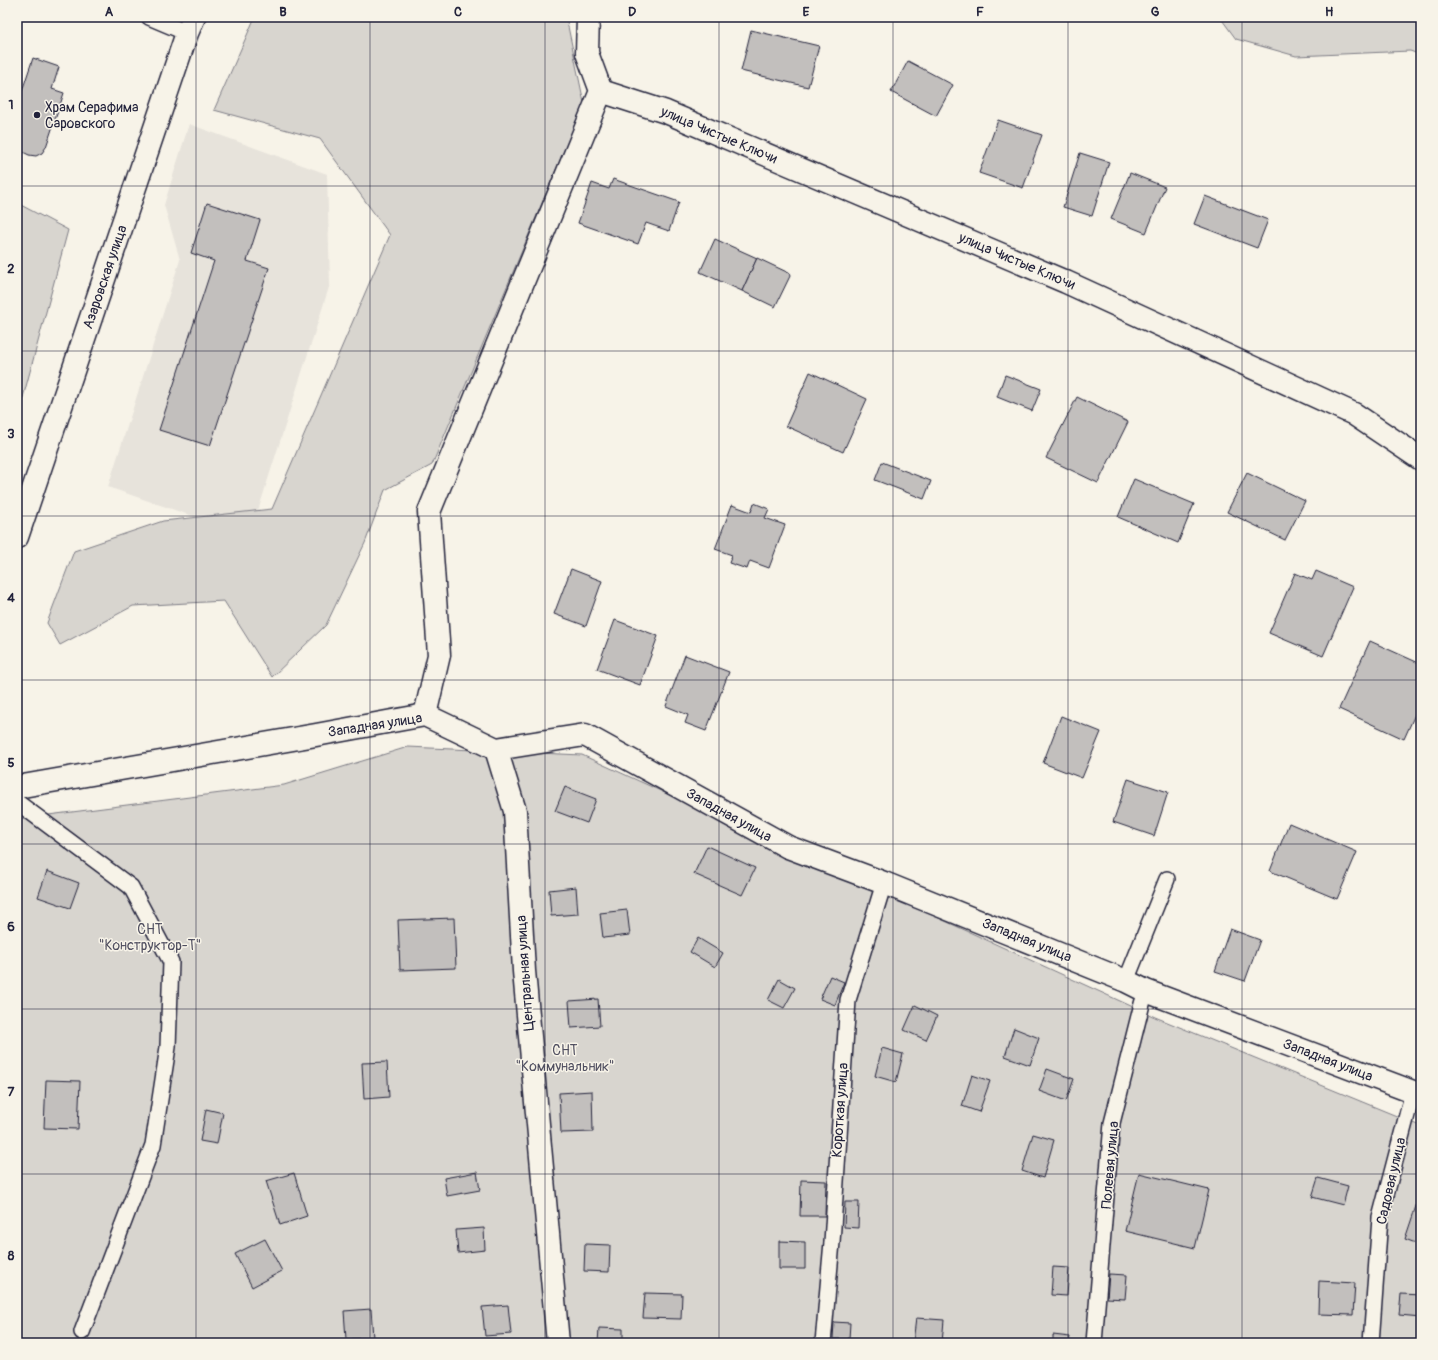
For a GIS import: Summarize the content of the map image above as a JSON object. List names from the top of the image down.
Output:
{
  "streets": {
    "street": [
      "улица Чистые Ключи",
      "Азаровская улица",
      "Западная улица",
      "Центральная улица"
    ],
    "lane": ["Короткая улица", "Полевая улица", "Садовая улица"]
  },
  "crossings": [
    ["Западная улица", "Центральная улица"],
    ["Западная улица", "Короткая улица"],
    ["Западная улица", "Полевая улица"],
    ["Западная улица", "Садовая улица"]
  ],
  "parks": ["СНТ \"Конструктор-Т\"", "СНТ \"Коммунальник\""],
  "places": ["Храм Серафима Саровского"],
  "grid": {
    "columns": [
      "A",
      "B",
      "C",
      "D",
      "E",
      "F",
      "G",
      "H"
    ],
    "rows": [
      "1",
      "2",
      "3",
      "4",
      "5",
      "6",
      "7",
      "8"
    ]
  }
}
